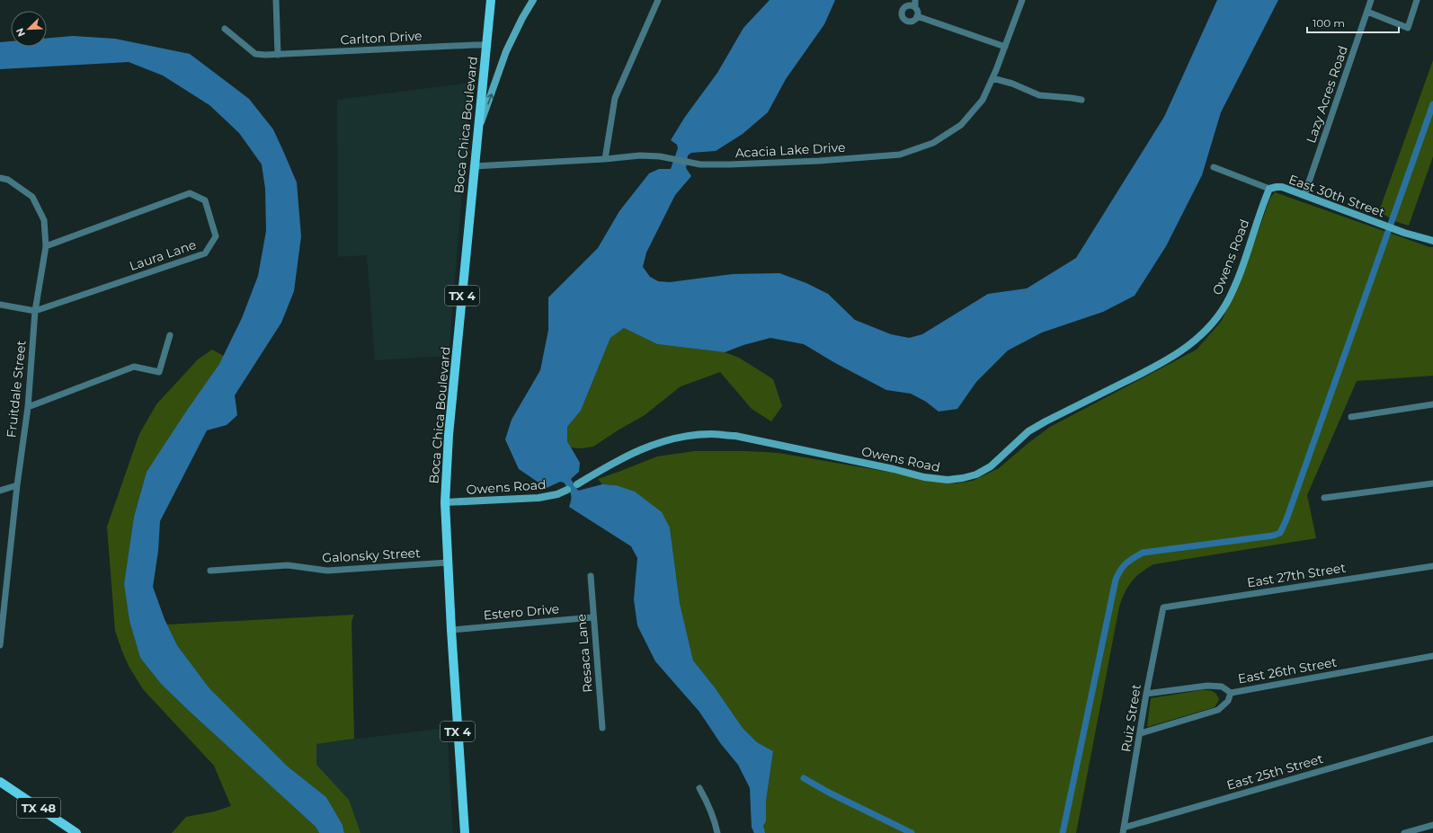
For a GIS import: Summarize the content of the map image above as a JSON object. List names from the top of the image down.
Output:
{
  "streets": {
    "main road": ["Boca Chica Boulevard", "TX 4", "TX 48"],
    "street": [
      "Carlton Drive",
      "Lazy Acres Road",
      "Acacia Lake Drive",
      "East 30th Street",
      "Laura Lane",
      "Owens Road",
      "Fruitdale Street",
      "Galonsky Street",
      "East 27th Street",
      "Estero Drive",
      "Resaca Lane",
      "East 26th Street",
      "Ruiz Street",
      "East 25th Street"
    ]
  },
  "crossings": [
    ["Carlton Drive", "Boca Chica Boulevard"],
    ["Lazy Acres Road", "East 30th Street"],
    ["Boca Chica Boulevard", "Acacia Lake Drive"],
    ["Boca Chica Boulevard", "Owens Road"],
    ["Boca Chica Boulevard", "Galonsky Street"],
    ["Boca Chica Boulevard", "Estero Drive"],
    ["East 30th Street", "Owens Road"],
    ["Laura Lane", "Fruitdale Street"],
    ["East 27th Street", "Ruiz Street"],
    ["Estero Drive", "Resaca Lane"],
    ["East 26th Street", "Ruiz Street"],
    ["Ruiz Street", "East 25th Street"]
  ],
  "scale_bar": "100 m",
  "north": "bottom left"
}
